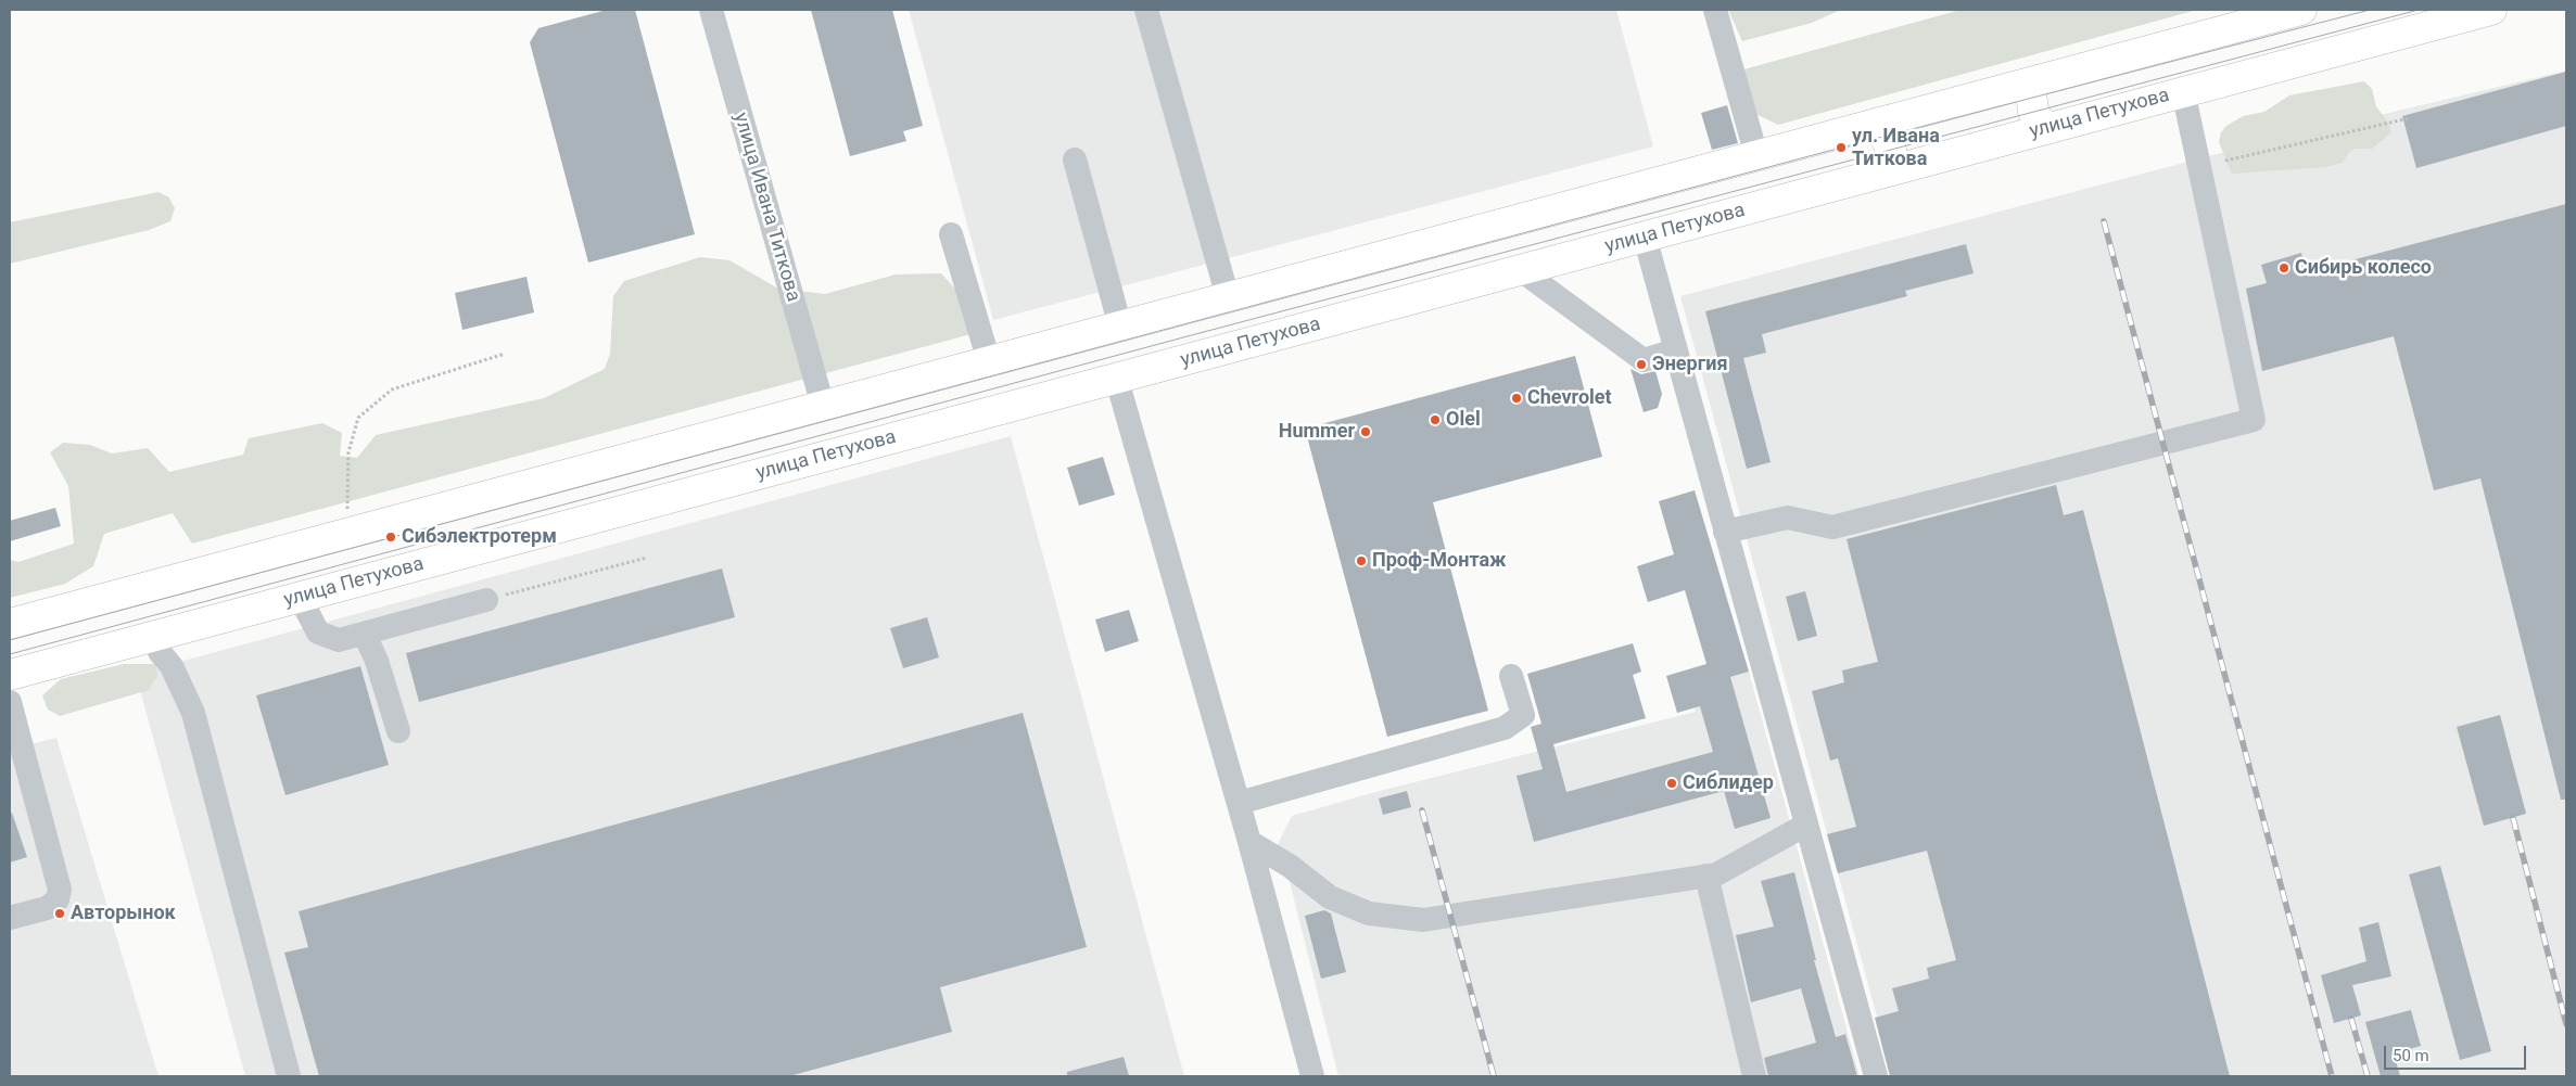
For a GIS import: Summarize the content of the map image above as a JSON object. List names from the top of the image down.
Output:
{
  "streets": {
    "highway": ["улица Петухова"],
    "street": ["улица Ивана Титкова"]
  },
  "places": [
    "ул. Ивана Титкова",
    "Сибирь колесо",
    "Энергия",
    "Chevrolet",
    "Olel",
    "Hummer",
    "Сибэлектротерм",
    "Проф-Монтаж",
    "Сиблидер",
    "Авторынок"
  ],
  "scale_bar": "50 m"
}
